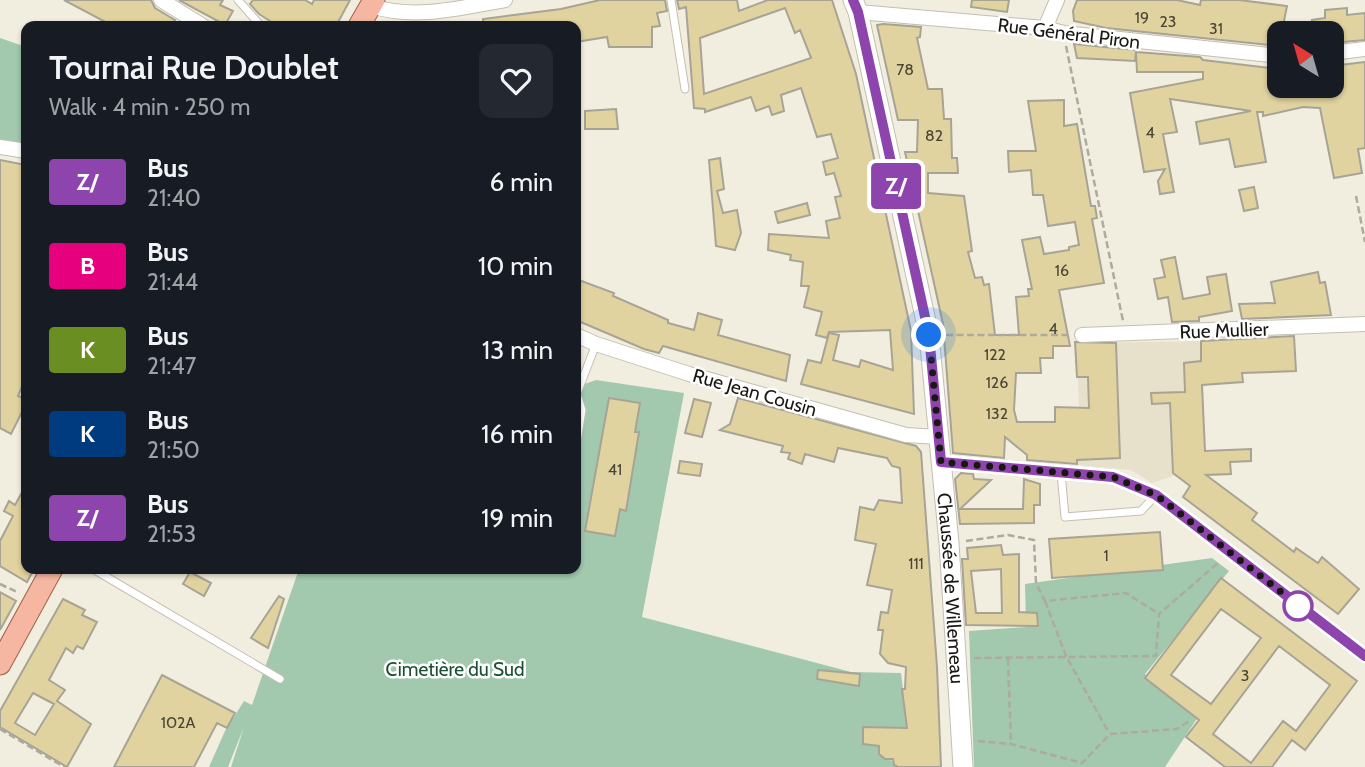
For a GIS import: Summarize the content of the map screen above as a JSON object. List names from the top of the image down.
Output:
{
  "streets": {
    "street": [
      "Rue Général Piron",
      "Rue Mullier",
      "Rue Jean Cousin",
      "Chaussée de Willemeau"
    ]
  },
  "crossings": [
    ["Rue Général Piron", "Chaussée de Willemeau"],
    ["Rue Jean Cousin", "Chaussée de Willemeau"]
  ],
  "parks": ["Cimetière du Sud"],
  "lines": ["bus line Z/"],
  "house_numbers": [
    "19",
    "23",
    "31",
    "78",
    "4",
    "82",
    "16",
    "4",
    "122",
    "126",
    "132",
    "41",
    "1",
    "111",
    "3",
    "102A"
  ],
  "north": "top left",
  "page": {
    "on_map": "Z/",
    "heading": ["Tournai Rue Doublet", "Walk · 4 min · 250 m"],
    "list": [
      {
        "mark": "Z/",
        "name": "Bus",
        "note": "21:40",
        "value": "6 min"
      },
      {
        "mark": "B",
        "name": "Bus",
        "note": "21:44",
        "value": "10 min"
      },
      {
        "mark": "K",
        "name": "Bus",
        "note": "21:47",
        "value": "13 min"
      },
      {
        "mark": "K",
        "name": "Bus",
        "note": "21:50",
        "value": "16 min"
      },
      {
        "mark": "Z/",
        "name": "Bus",
        "note": "21:53",
        "value": "19 min"
      }
    ]
  }
}
